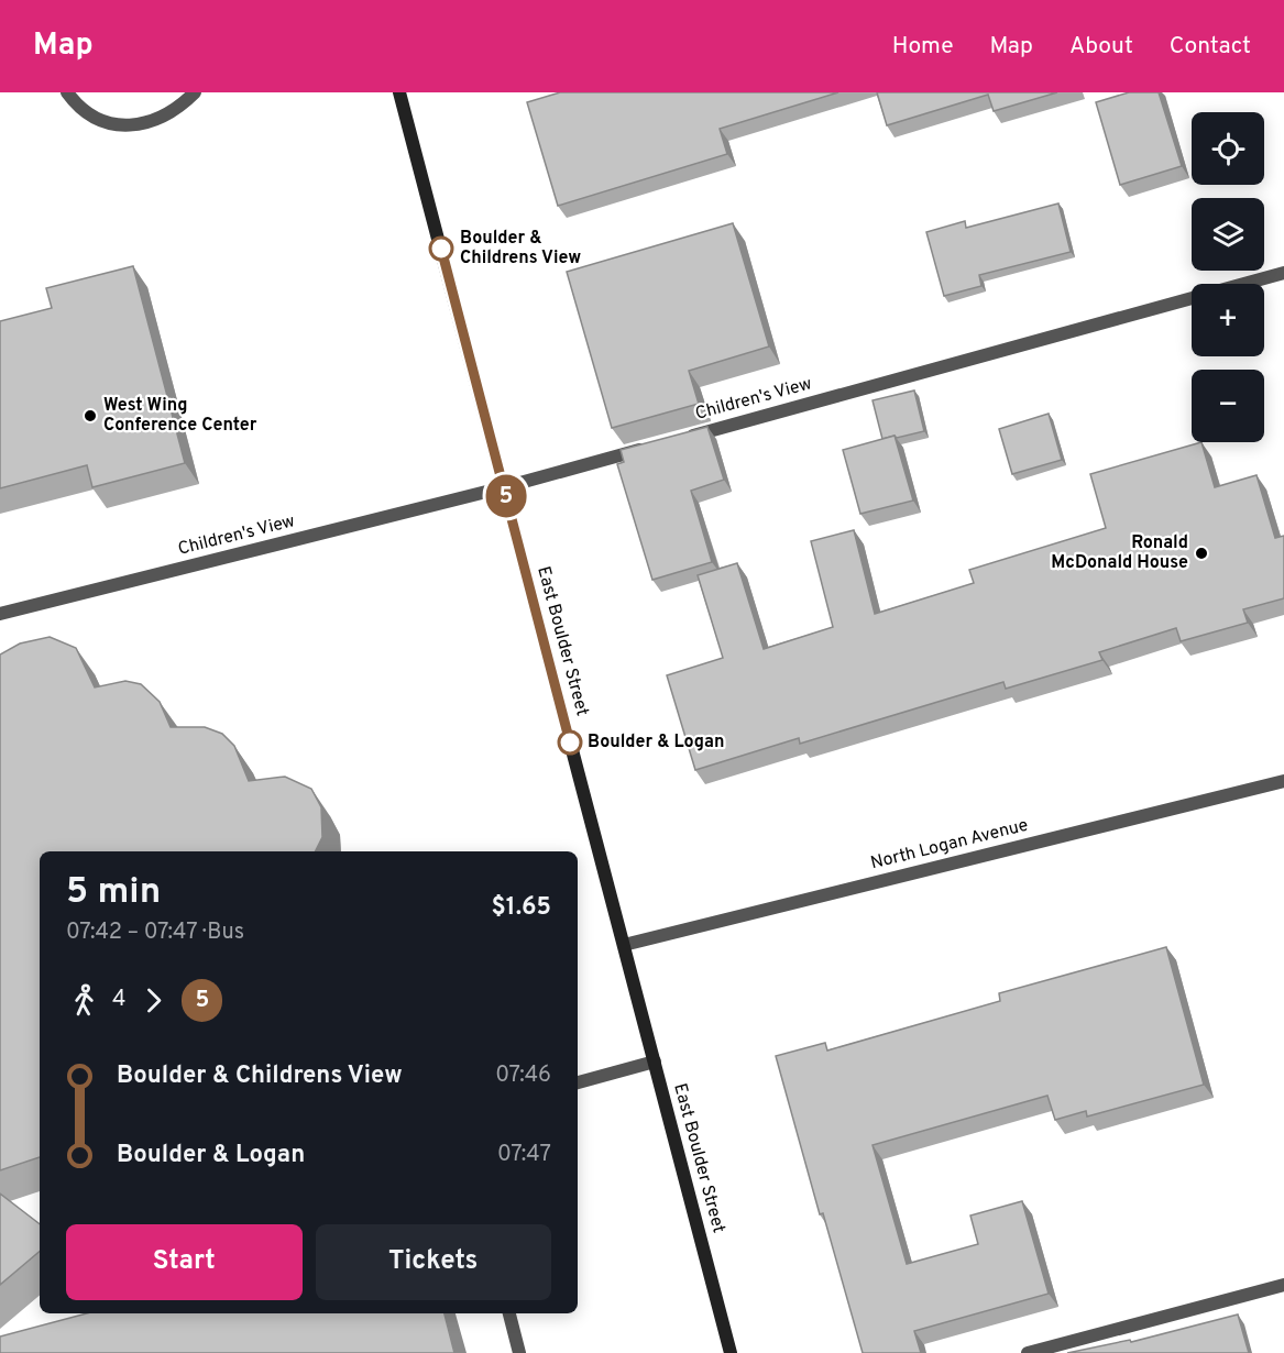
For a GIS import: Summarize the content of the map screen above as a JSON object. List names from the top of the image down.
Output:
{
  "streets": {
    "street": ["Children's View", "East Boulder Street", "North Logan Avenue"]
  },
  "crossings": [
    ["Children's View", "East Boulder Street"],
    ["East Boulder Street", "North Logan Avenue"]
  ],
  "places": [
    "Boulder & Childrens View",
    "West Wing Conference Center",
    "Ronald McDonald House",
    "Boulder & Logan"
  ],
  "lines": ["bus line 5"],
  "page": {
    "header": "Map",
    "nav": [
      "Home",
      "Map",
      "About",
      "Contact"
    ],
    "on_map": "5",
    "map_buttons": ["+", "−"],
    "heading": ["5 min", "07:42 – 07:47 · Bus", "$1.65"],
    "legs": ["4", "5"],
    "list": [
      {
        "name": "Boulder & Childrens View",
        "value": "07:46"
      },
      {
        "name": "Boulder & Logan",
        "value": "07:47"
      }
    ],
    "buttons": ["Start", "Tickets"]
  }
}
